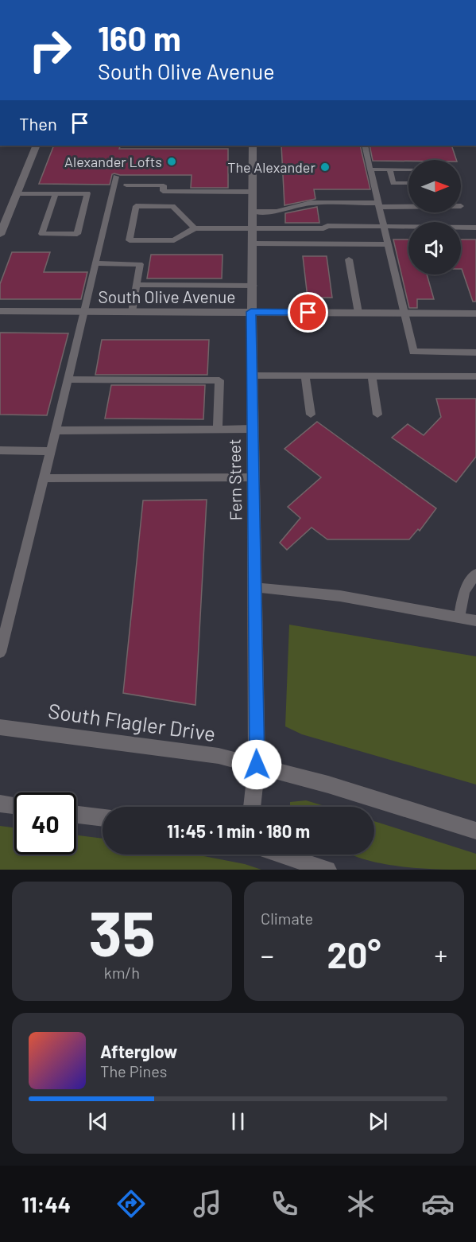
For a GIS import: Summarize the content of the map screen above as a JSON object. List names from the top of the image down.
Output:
{
  "streets": {
    "street": ["South Olive Avenue", "Fern Street", "South Flagler Drive"]
  },
  "crossings": [
    ["South Olive Avenue", "Fern Street"],
    ["Fern Street", "South Flagler Drive"]
  ],
  "places": ["Alexander Lofts", "The Alexander"],
  "north": "right",
  "page": {
    "turn": ["160 m", "South Olive Avenue"],
    "then": "Then",
    "limit": "40",
    "trip": "11:45 · 1 min · 180 m",
    "tile": [
      ["35", "km/h"],
      "Climate"
    ],
    "heat": ["−", "20°", "+"],
    "song": ["Afterglow", "The Pines"],
    "tabs": "11:44"
  }
}
